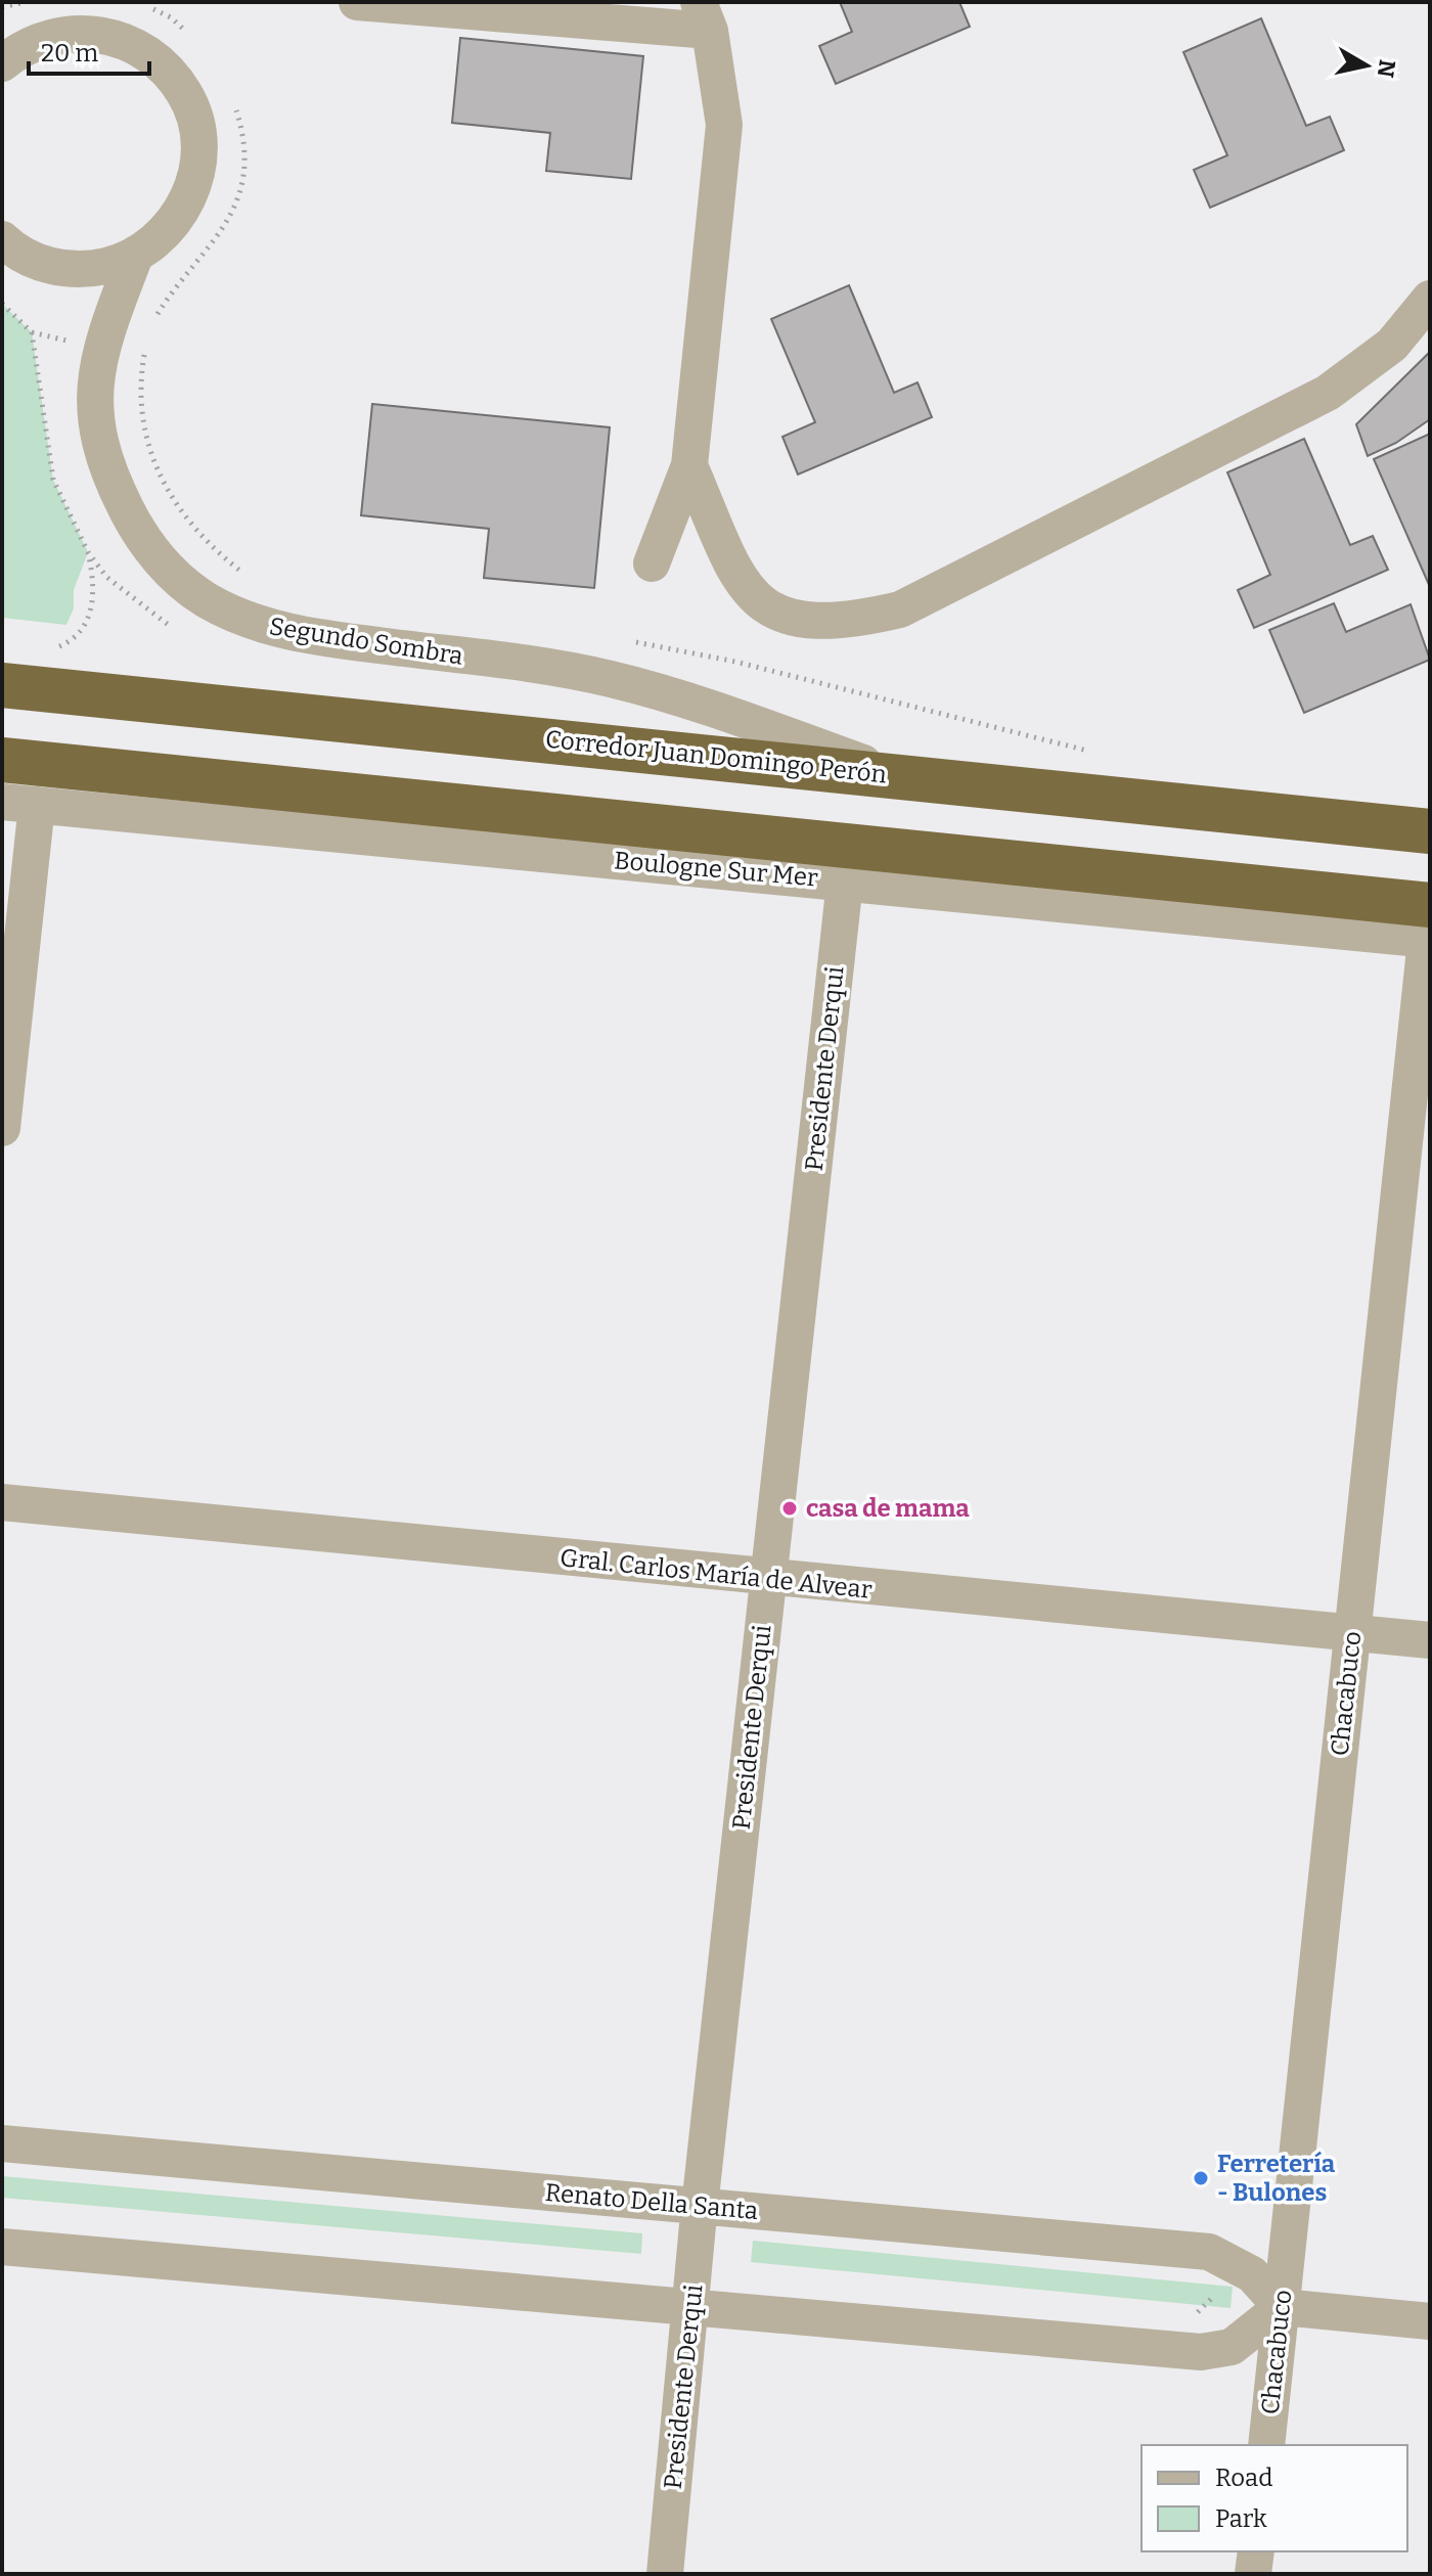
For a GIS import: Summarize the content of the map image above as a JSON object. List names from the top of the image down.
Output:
{
  "streets": {
    "highway": ["Corredor Juan Domingo Perón"],
    "street": [
      "Segundo Sombra",
      "Boulogne Sur Mer",
      "Presidente Derqui",
      "Gral. Carlos María de Alvear",
      "Chacabuco",
      "Renato Della Santa"
    ]
  },
  "crossings": [
    ["Segundo Sombra", "Corredor Juan Domingo Perón"],
    ["Boulogne Sur Mer", "Presidente Derqui"],
    ["Boulogne Sur Mer", "Chacabuco"],
    ["Presidente Derqui", "Gral. Carlos María de Alvear"],
    ["Presidente Derqui", "Renato Della Santa"],
    ["Gral. Carlos María de Alvear", "Chacabuco"],
    ["Chacabuco", "Renato Della Santa"]
  ],
  "places": ["casa de mama", "Ferretería - Bulones"],
  "legend": ["Road", "Park"],
  "scale_bar": "20 m",
  "north": "right"
}
